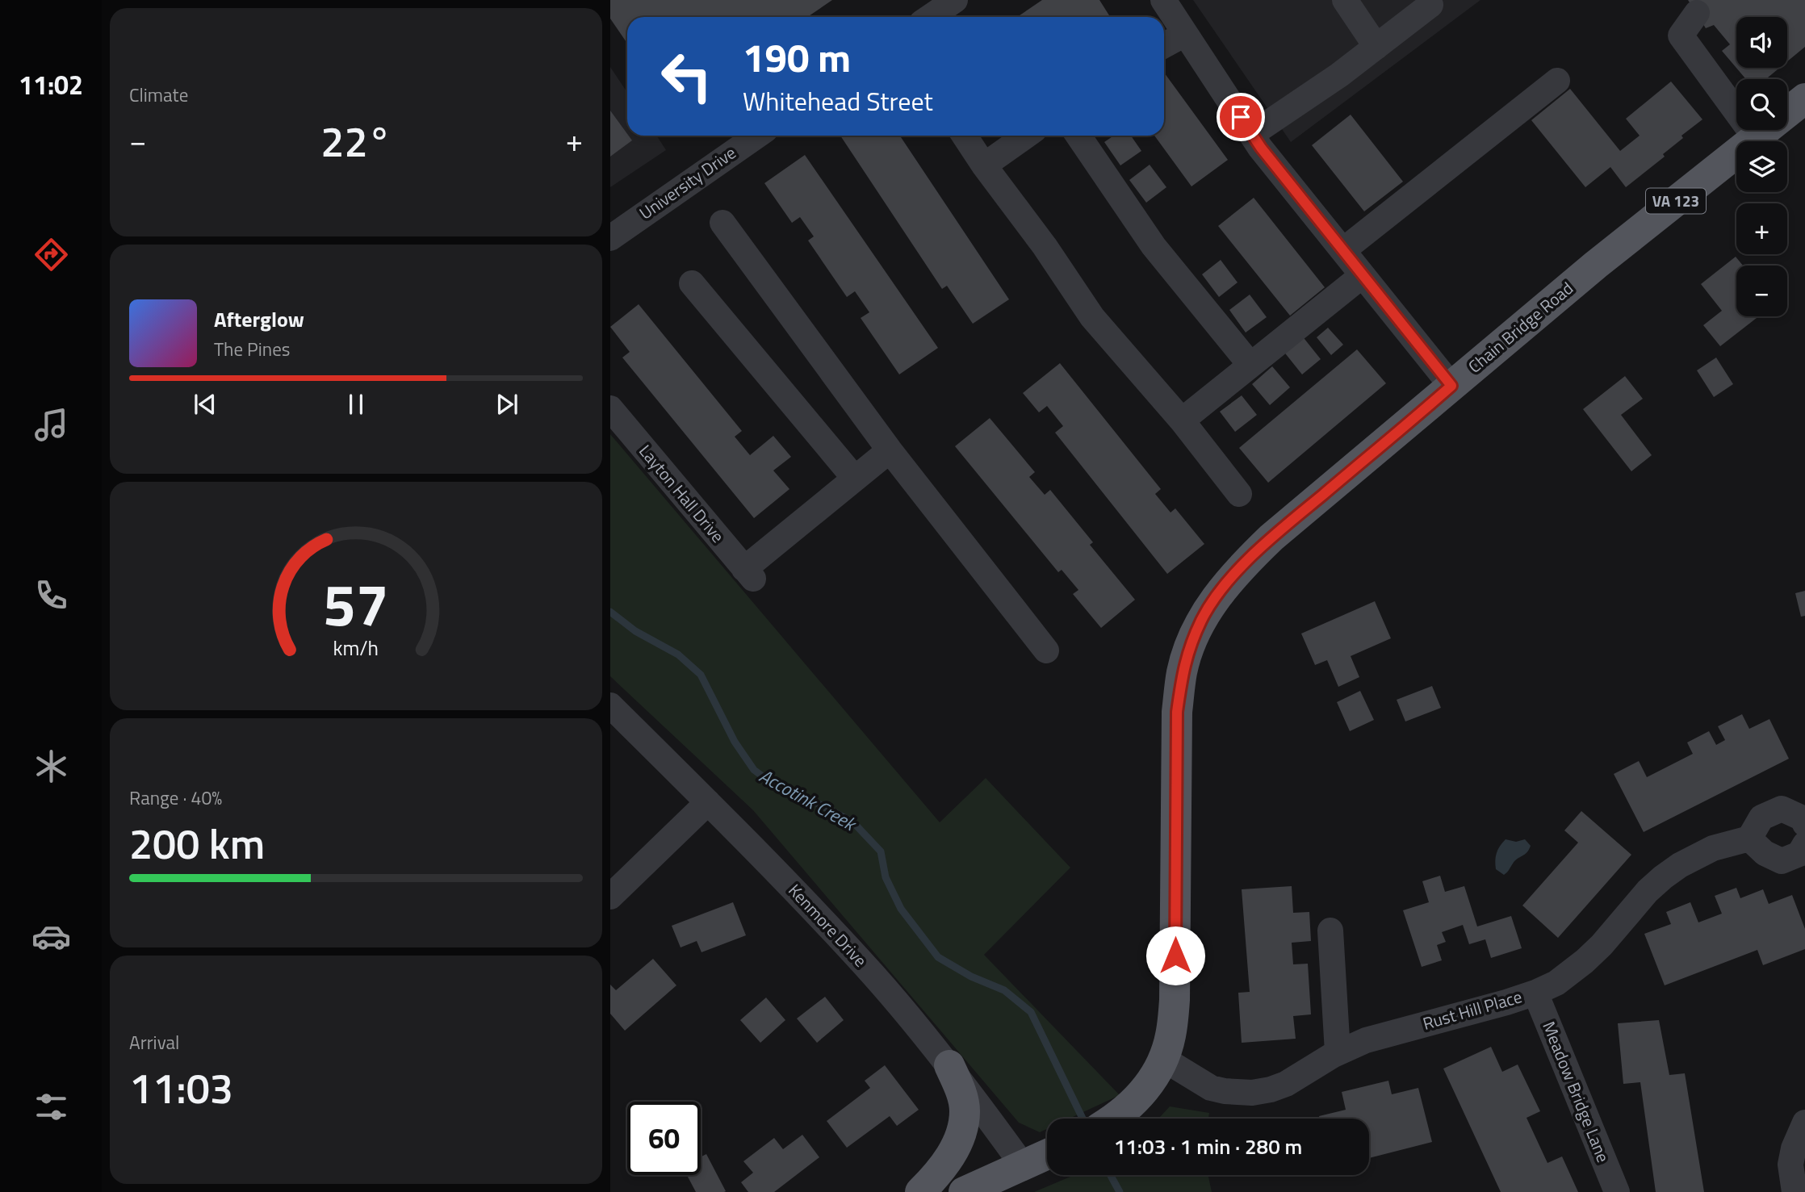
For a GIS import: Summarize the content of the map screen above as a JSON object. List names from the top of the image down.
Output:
{
  "streets": {
    "main road": ["VA 123", "Chain Bridge Road"],
    "street": [
      "University Drive",
      "Layton Hall Drive",
      "Kenmore Drive",
      "Rust Hill Place",
      "Meadow Bridge Lane"
    ]
  },
  "crossings": [
    ["Chain Bridge Road", "Rust Hill Place"],
    ["Rust Hill Place", "Meadow Bridge Lane"]
  ],
  "water": ["Accotink Creek"],
  "page": {
    "tabs": "11:02",
    "tile": [
      "Climate",
      ["Range · 40%", "200 km"],
      ["Arrival", "11:03"]
    ],
    "map_buttons": ["+", "−"],
    "turn": ["190 m", "Whitehead Street"],
    "heat": ["−", "22°", "+"],
    "song": ["Afterglow", "The Pines"],
    "limit": "60",
    "trip": "11:03 · 1 min · 280 m",
    "gauge": ["57", "km/h"]
  }
}
